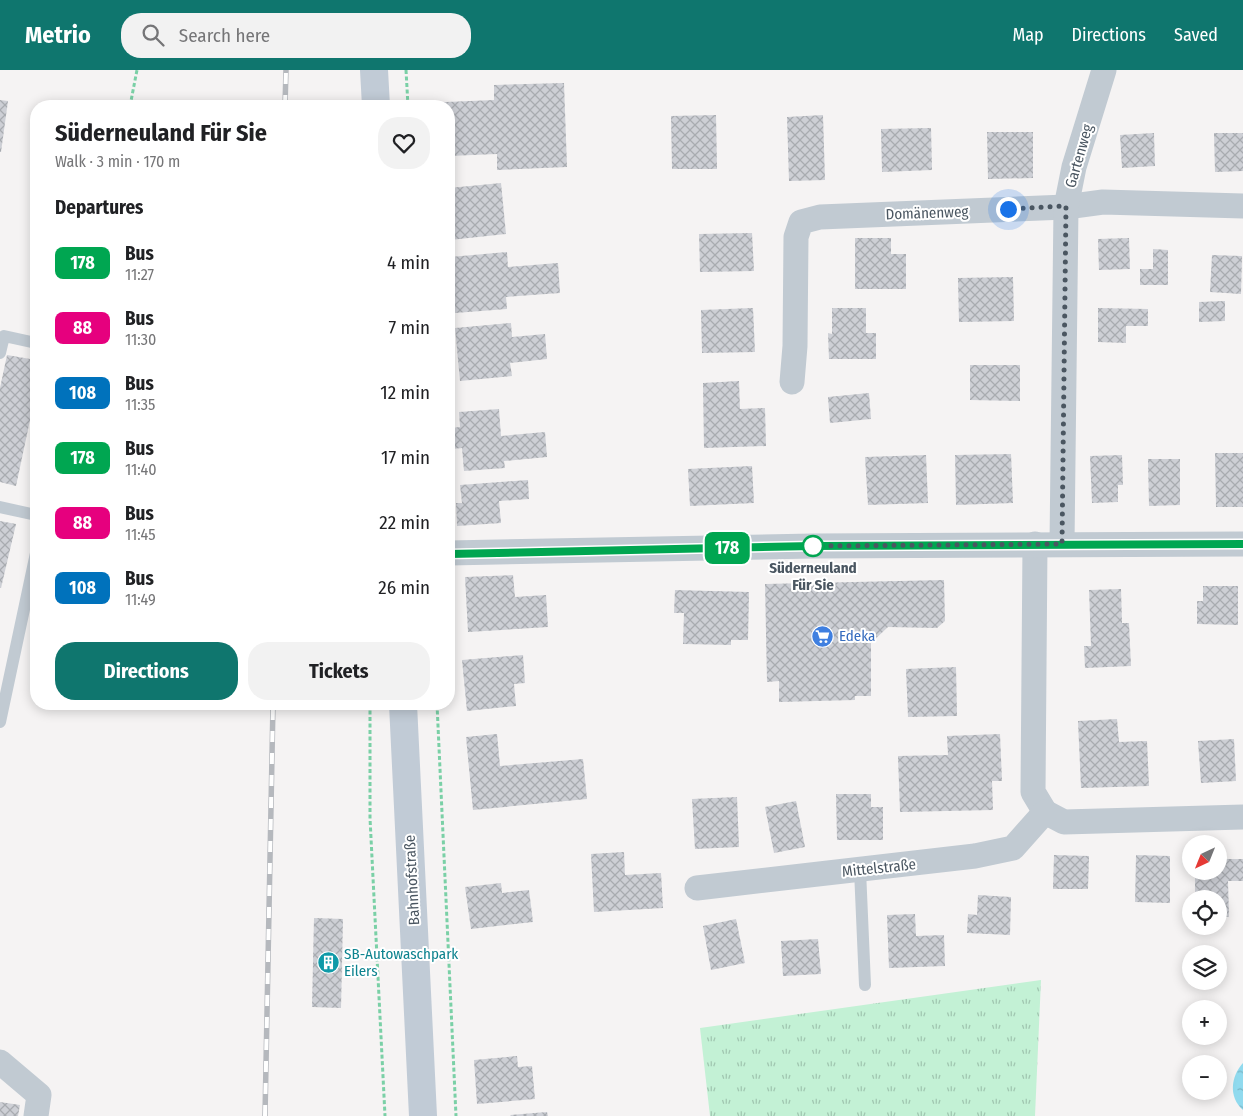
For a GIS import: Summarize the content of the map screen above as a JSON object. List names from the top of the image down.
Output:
{
  "streets": {
    "main road": ["Bahnhofstraße"],
    "street": ["Gartenweg", "Domänenweg", "Mittelstraße"]
  },
  "crossings": [
    ["Gartenweg", "Domänenweg"]
  ],
  "places": {
    "other": ["Süderneuland Für Sie"],
    "supermarket": ["Edeka"],
    "building": ["SB-Autowaschpark Eilers"]
  },
  "lines": ["bus line 178"],
  "north": "bottom left",
  "page": {
    "header": "Metrio",
    "search": "Search here",
    "nav": ["Map", "Directions", "Saved"],
    "on_map": "178",
    "heading": [
      ["Süderneuland Für Sie", "Walk · 3 min · 170 m"],
      "Departures"
    ],
    "list": [
      {
        "mark": "178",
        "name": "Bus",
        "note": "11:27",
        "value": "4 min"
      },
      {
        "mark": "88",
        "name": "Bus",
        "note": "11:30",
        "value": "7 min"
      },
      {
        "mark": "108",
        "name": "Bus",
        "note": "11:35",
        "value": "12 min"
      },
      {
        "mark": "178",
        "name": "Bus",
        "note": "11:40",
        "value": "17 min"
      },
      {
        "mark": "88",
        "name": "Bus",
        "note": "11:45",
        "value": "22 min"
      },
      {
        "mark": "108",
        "name": "Bus",
        "note": "11:49",
        "value": "26 min"
      }
    ],
    "buttons": ["Directions", "Tickets"],
    "map_buttons": ["+", "−"]
  }
}
